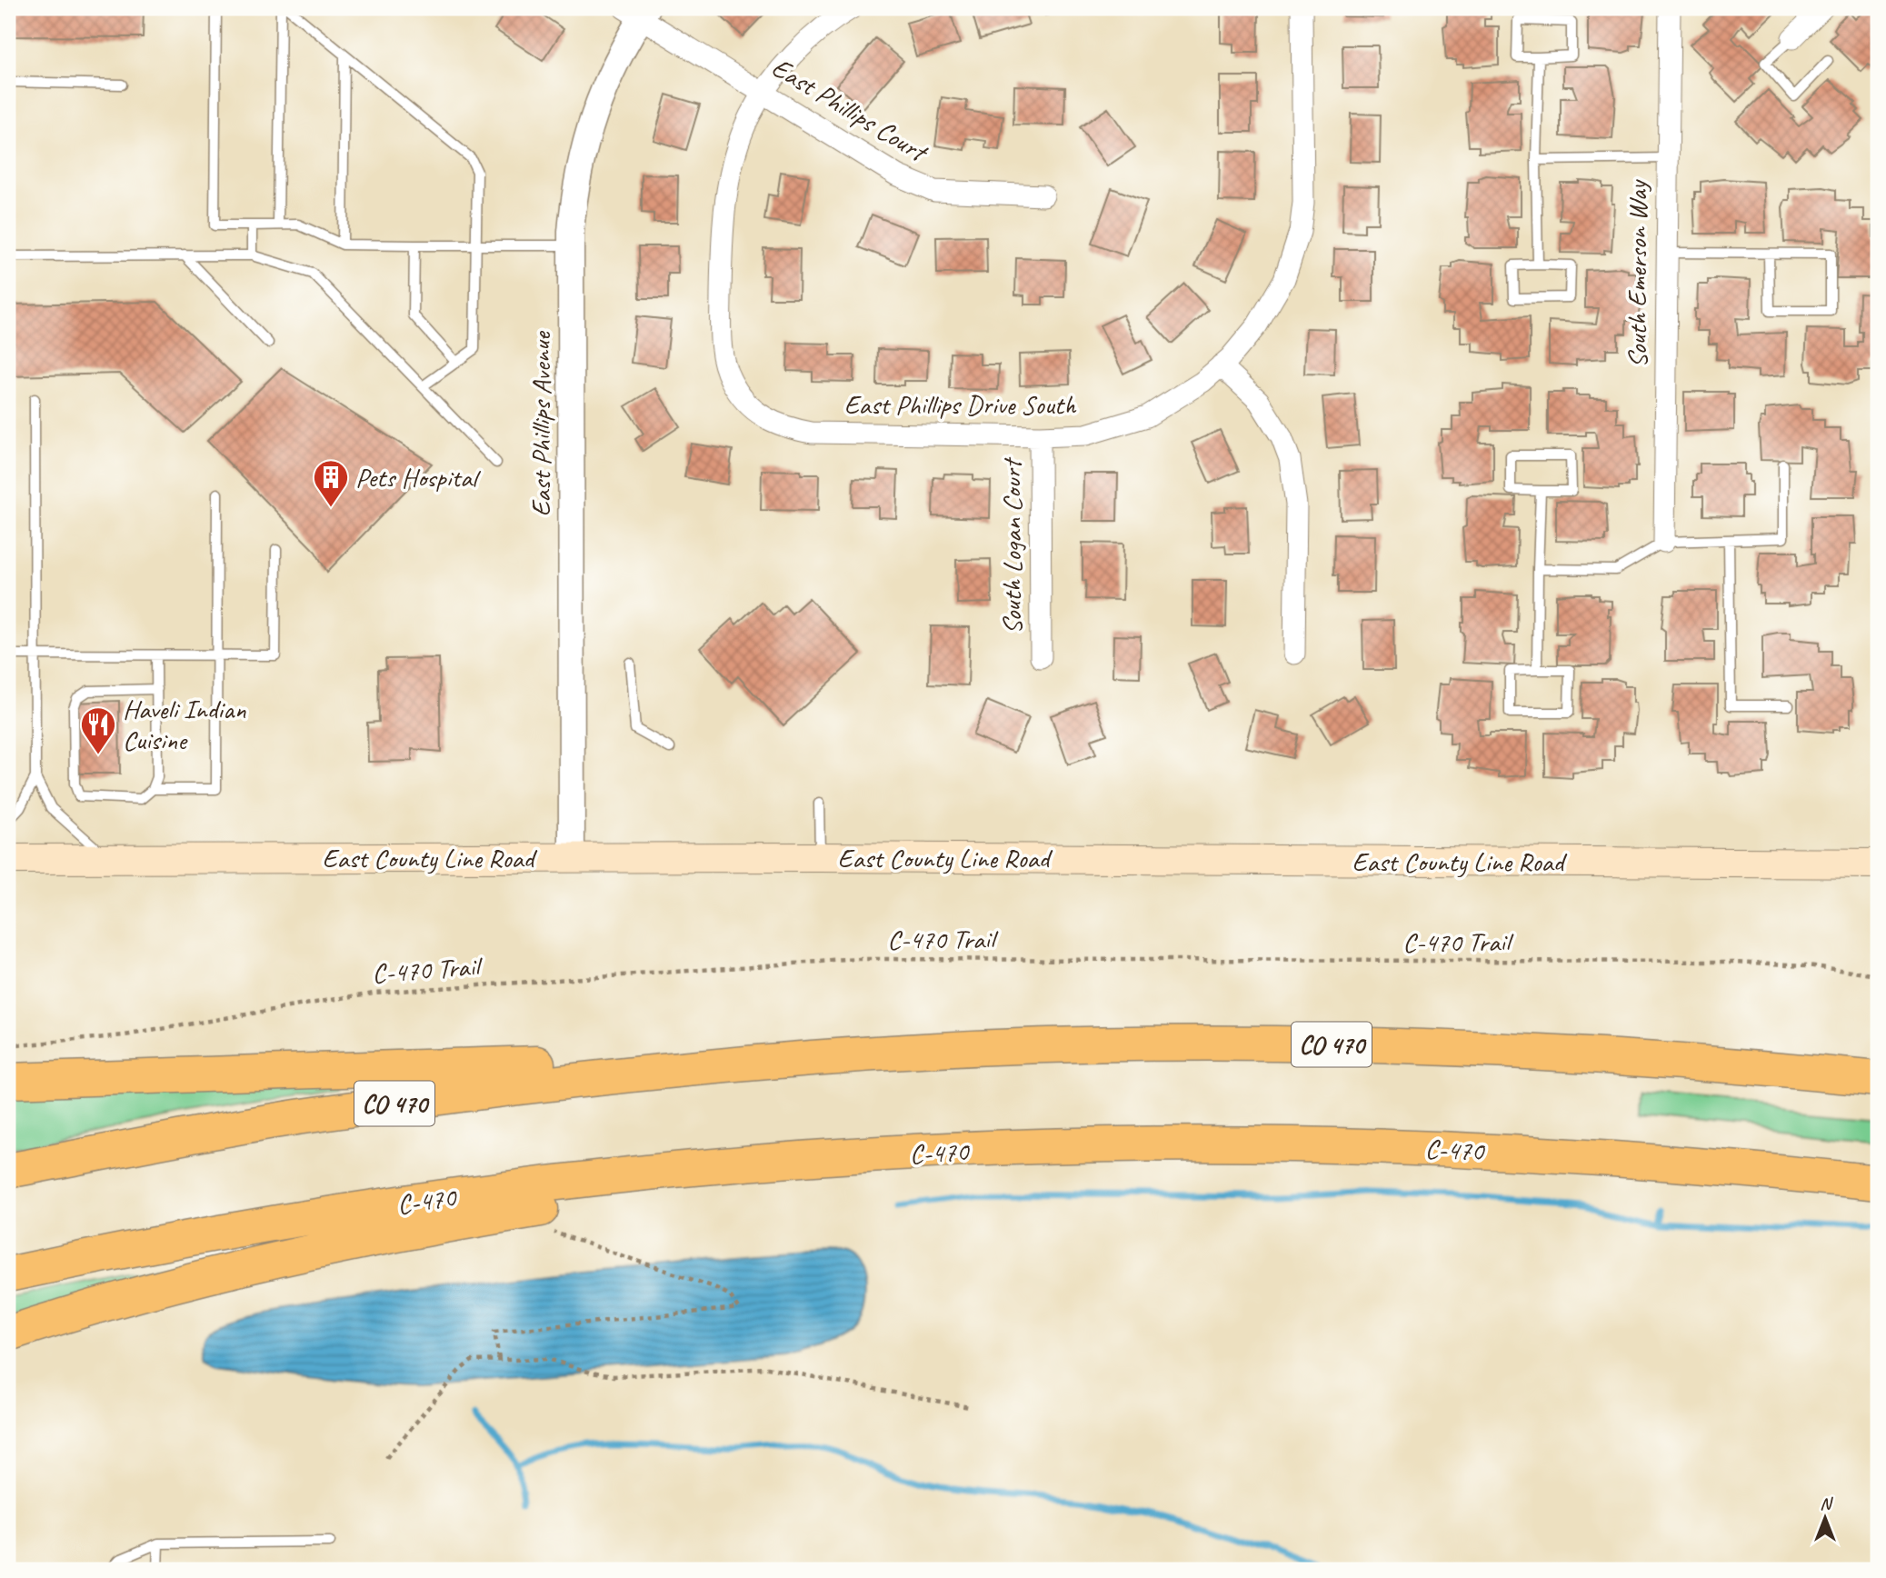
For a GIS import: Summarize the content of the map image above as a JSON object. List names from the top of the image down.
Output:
{
  "streets": {
    "highway": ["CO 470", "C-470"],
    "main road": ["East County Line Road"],
    "street": [
      "East Phillips Court",
      "South Emerson Way",
      "East Phillips Drive South",
      "East Phillips Avenue",
      "South Logan Court"
    ],
    "path": ["C-470 Trail"]
  },
  "crossings": [
    ["East Phillips Court", "East Phillips Drive South"],
    ["East Phillips Court", "East Phillips Avenue"],
    ["East Phillips Drive South", "South Logan Court"],
    ["East Phillips Avenue", "East County Line Road"]
  ],
  "places": {
    "building": ["Pets Hospital"],
    "restaurant": ["Haveli Indian Cuisine"]
  },
  "north": "top"
}
